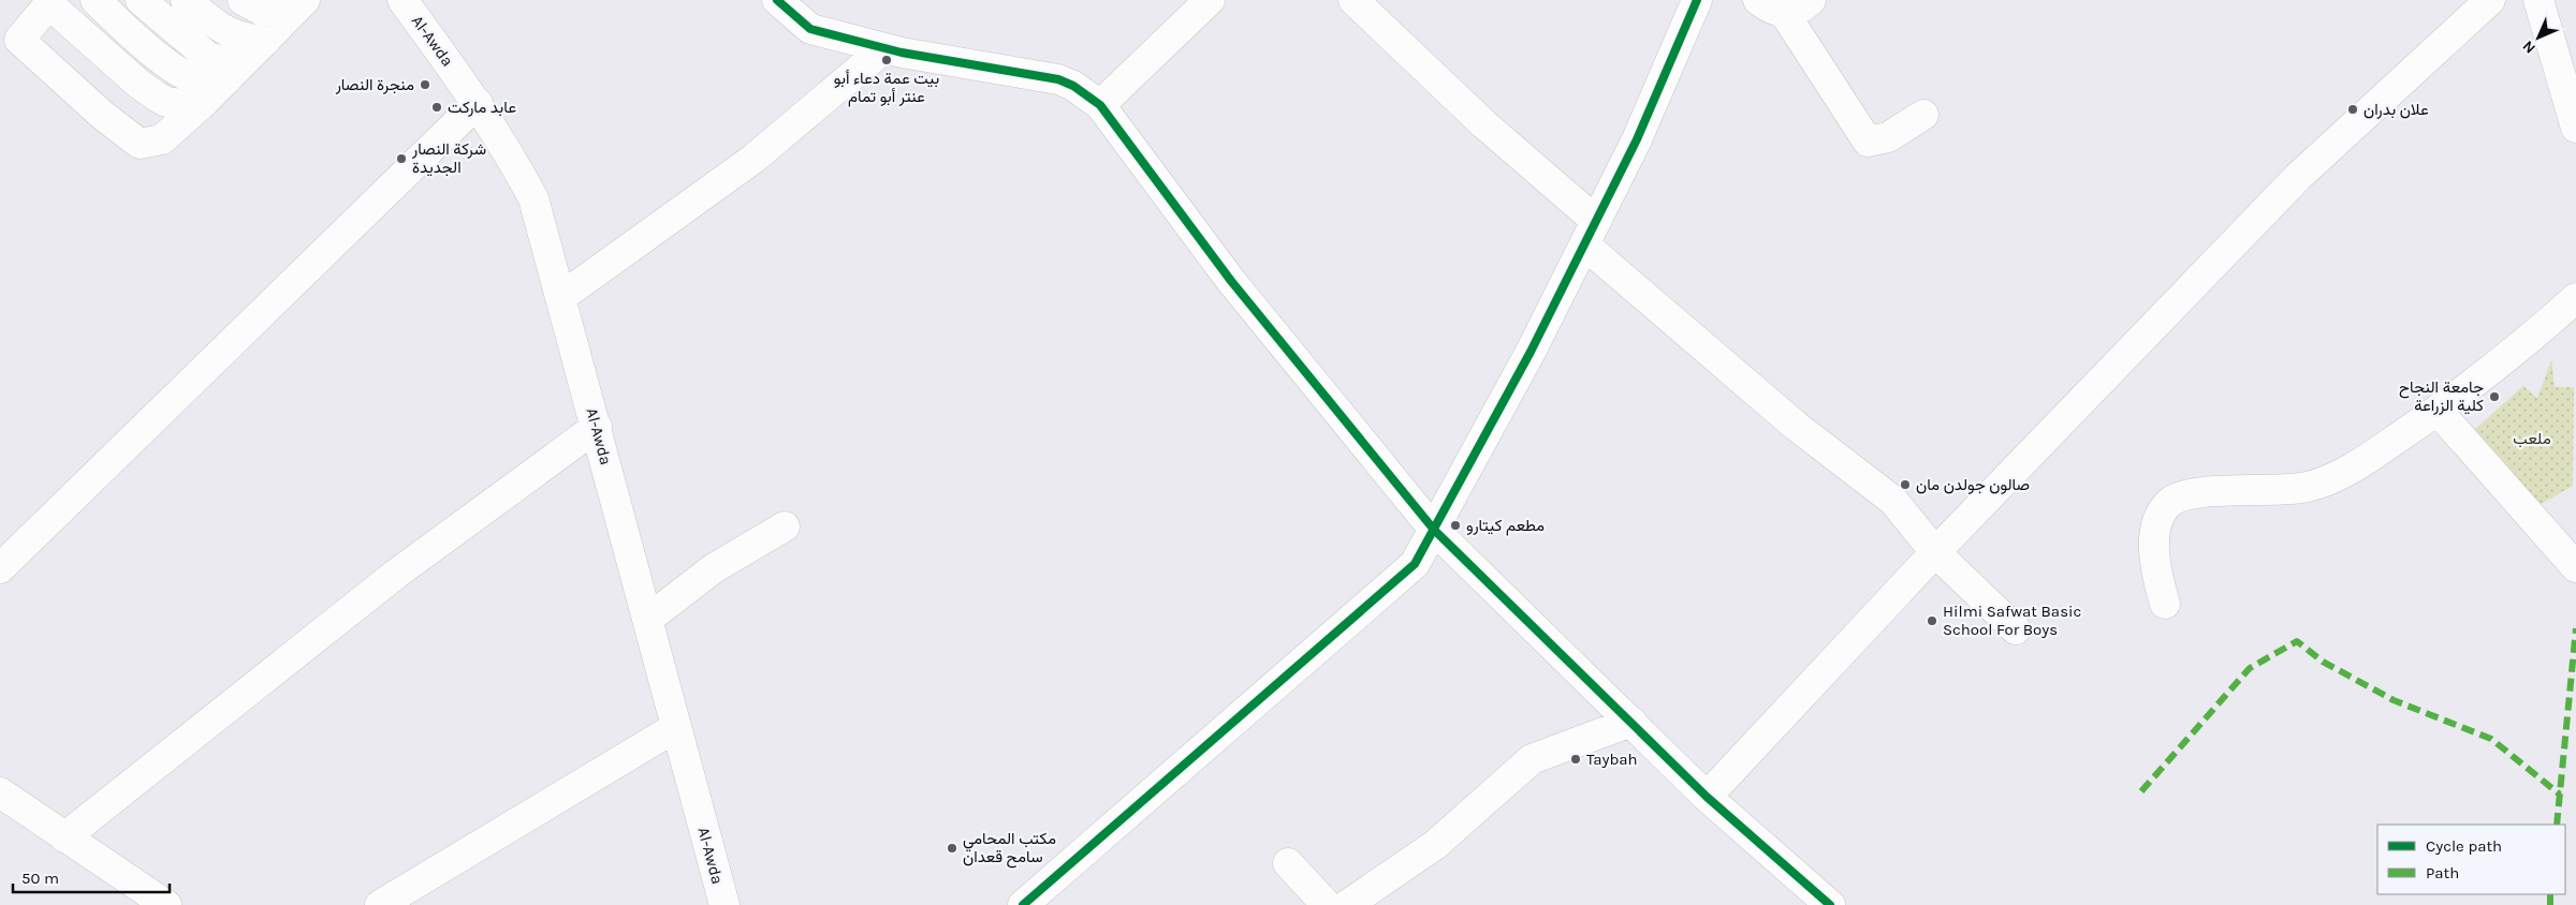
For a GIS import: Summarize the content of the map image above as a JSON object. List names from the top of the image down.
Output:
{
  "streets": {
    "street": ["Al-Awda"]
  },
  "parks": ["ملعب"],
  "places": [
    "بيت عمة دعاء أبو عنتر أبو تمام",
    "منجرة النصار",
    "عابد ماركت",
    "علان بدران",
    "شركة النصار الجديدة",
    "جامعة النجاح كلية الزراعة",
    "صالون جولدن مان",
    "مطعم كيتارو",
    "Hilmi Safwat Basic School For Boys",
    "Taybah",
    "مكتب المحامي سامح قعدان"
  ],
  "legend": ["Cycle path", "Path"],
  "scale_bar": "50 m",
  "north": "bottom left"
}
